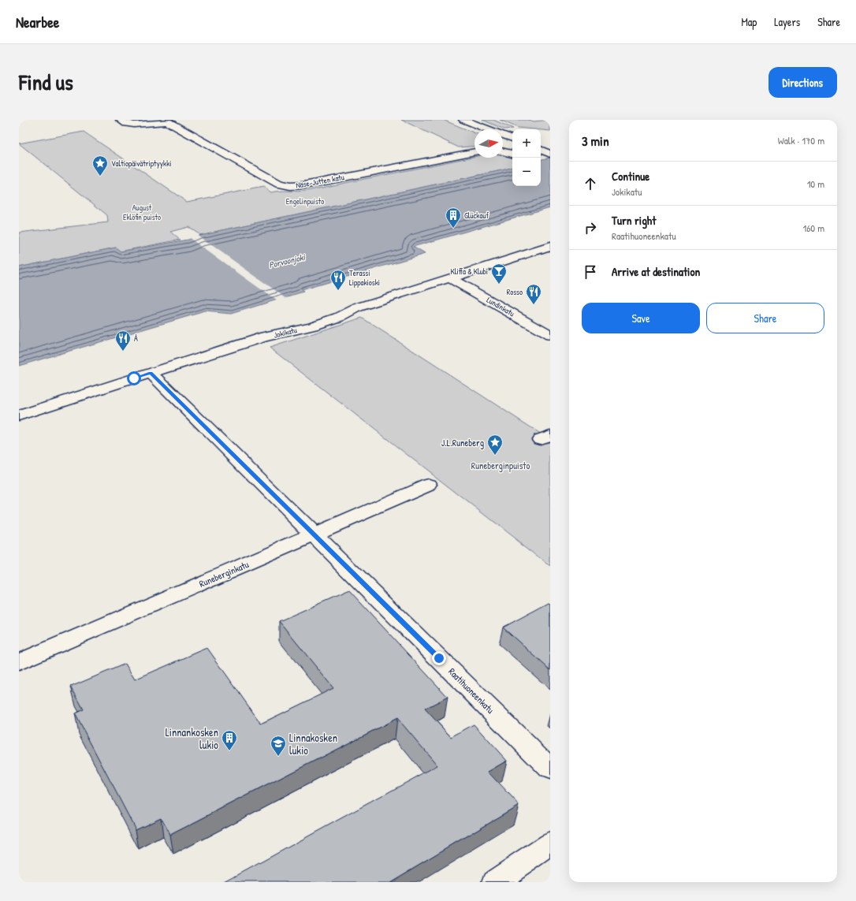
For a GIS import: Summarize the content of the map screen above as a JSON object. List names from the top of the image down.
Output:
{
  "streets": {
    "street": [
      "Näse-Jutten katu",
      "Lundinkatu",
      "Jokikatu",
      "Runeberginkatu",
      "Raatihuoneenkatu"
    ]
  },
  "crossings": [
    ["Lundinkatu", "Jokikatu"],
    ["Jokikatu", "Raatihuoneenkatu"],
    ["Runeberginkatu", "Raatihuoneenkatu"]
  ],
  "water": ["Porvoonjoki"],
  "parks": ["Engelinpuisto", "August Eklöfin puisto", "Runeberginpuisto"],
  "places": {
    "place": ["Valtiopäivätriptyykki", "J.L.Runeberg"],
    "building": ["Glückauf", "Linnankosken lukio"],
    "bar": ["Kliffa & Klubi"],
    "restaurant": ["Terassi Lippakioski", "Rosso", "Å"],
    "school or university": ["Linnakosken lukio"]
  },
  "north": "right",
  "page": {
    "header": "Nearbee",
    "nav": ["Map", "Layers", "Share"],
    "title": "Find us",
    "buttons": [
      "Directions",
      ["Save", "Share"]
    ],
    "heading": ["3 min", "Walk · 170 m"],
    "map_buttons": ["+", "−"],
    "list": [
      ["Continue", "Jokikatu", "10 m"],
      ["Turn right", "Raatihuoneenkatu", "160 m"],
      "Arrive at destination"
    ]
  }
}
